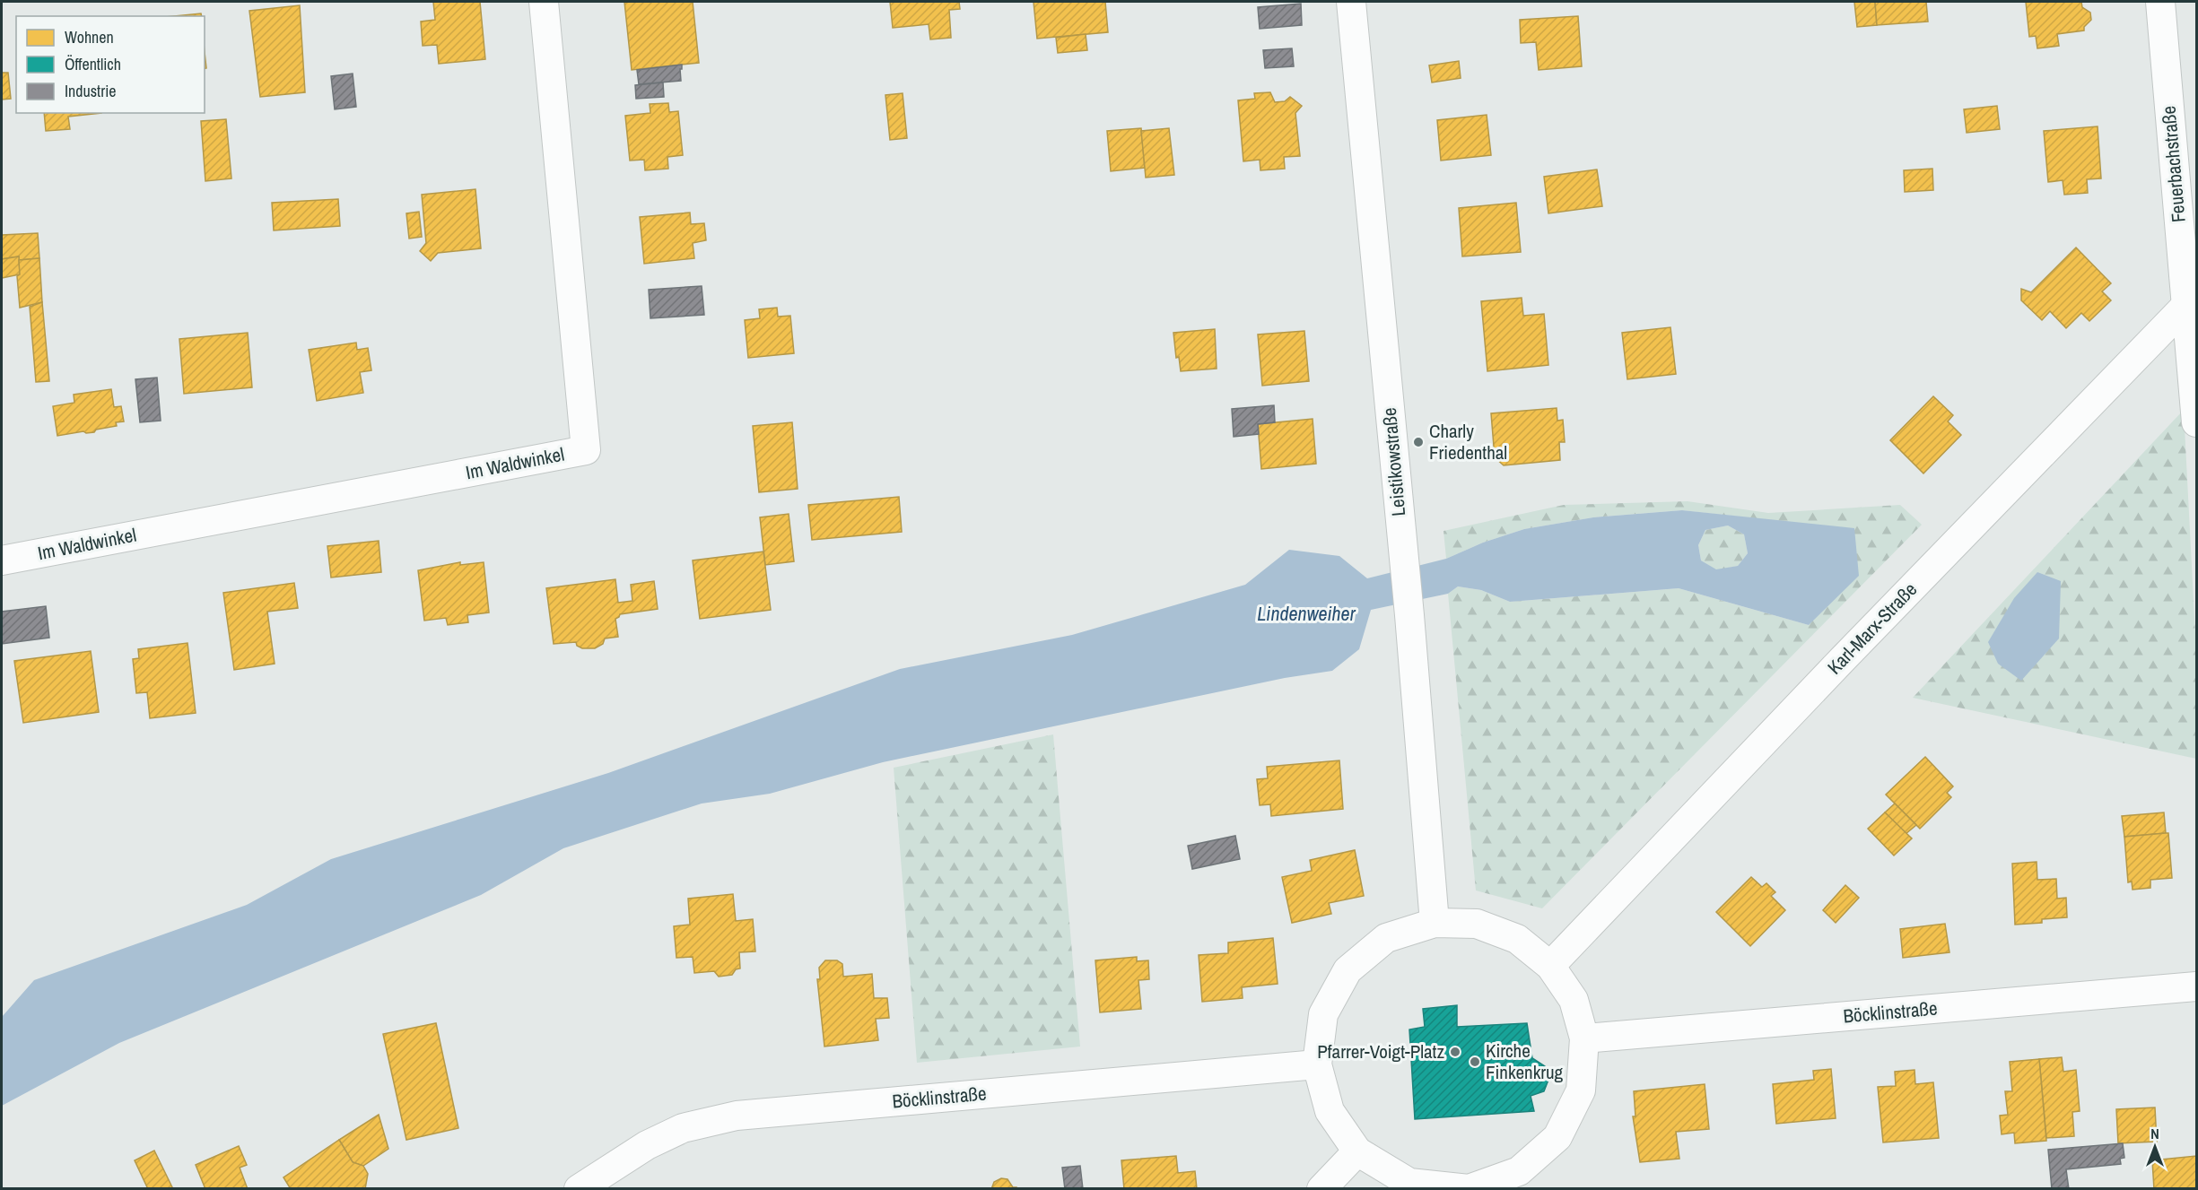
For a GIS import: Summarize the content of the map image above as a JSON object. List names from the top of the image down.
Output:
{
  "streets": {
    "street": [
      "Feuerbachstraße",
      "Leistikowstraße",
      "Im Waldwinkel",
      "Karl-Marx-Straße",
      "Böcklinstraße"
    ]
  },
  "crossings": [
    ["Feuerbachstraße", "Karl-Marx-Straße"]
  ],
  "water": ["Lindenweiher"],
  "places": ["Charly Friedenthal", "Pfarrer-Voigt-Platz", "Kirche Finkenkrug"],
  "legend": ["Wohnen", "Öffentlich", "Industrie"],
  "north": "top"
}
